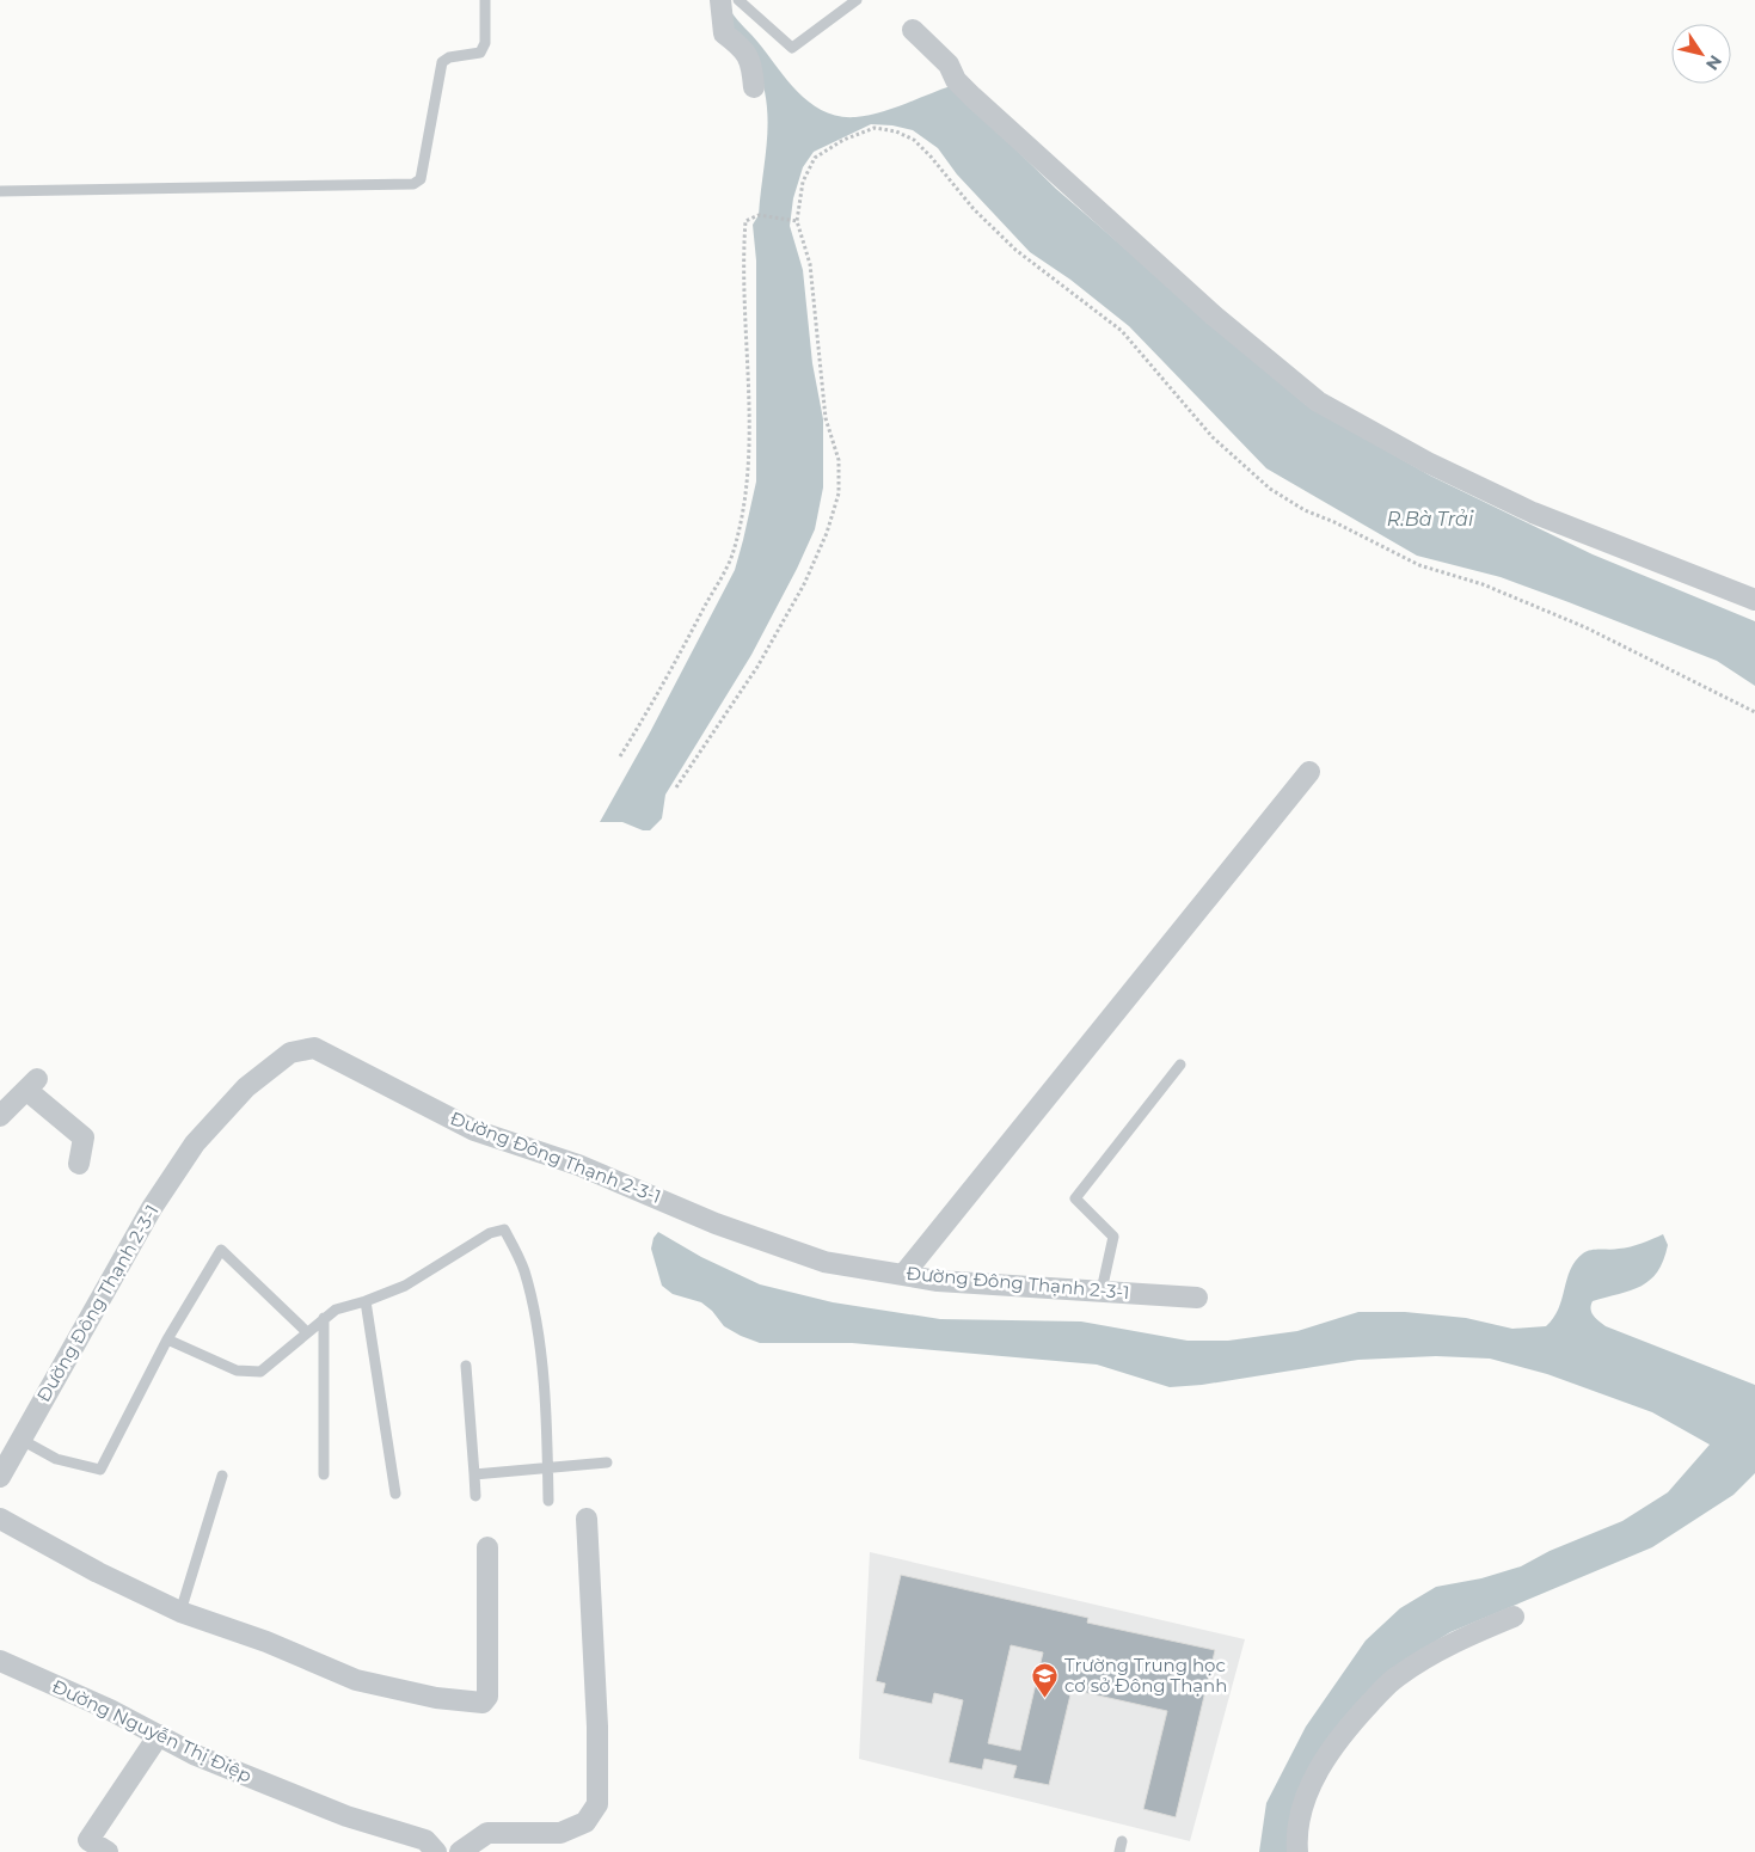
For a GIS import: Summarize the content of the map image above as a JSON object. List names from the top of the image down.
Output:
{
  "streets": {
    "street": ["Đường Đông Thạnh 2-3-1", "Đường Nguyễn Thị Điệp"]
  },
  "water": ["R.Bà Trải"],
  "places": {
    "school or university": ["Trường Trung học cơ sở Đông Thạnh"]
  },
  "north": "bottom right"
}
